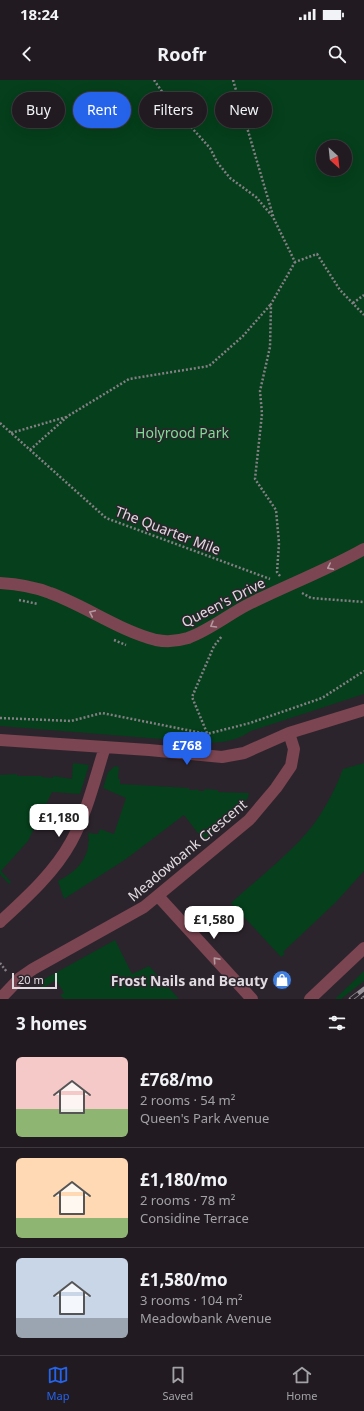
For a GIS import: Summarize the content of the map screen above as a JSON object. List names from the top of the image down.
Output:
{
  "streets": {
    "street": ["Queen's Drive", "Meadowbank Crescent"],
    "path": ["The Quarter Mile"]
  },
  "crossings": [
    ["The Quarter Mile", "Queen's Drive"]
  ],
  "one_way": ["Queen's Drive"],
  "parks": ["Holyrood Park"],
  "places": {
    "shop": ["Frost Nails and Beauty"]
  },
  "scale_bar": "20 m",
  "north": "bottom right",
  "page": {
    "status": "18:24",
    "header": "Roofr",
    "chip": [
      "Buy",
      "Rent",
      "Filters",
      "New"
    ],
    "price": ["£768", "£1,180", "£1,580"],
    "scale": "20 m",
    "heading": "3 homes",
    "list": [
      {
        "name": "£768/mo",
        "note": "2 rooms · 54 m² · Queen's Park Avenue"
      },
      {
        "name": "£1,180/mo",
        "note": "2 rooms · 78 m² · Considine Terrace"
      },
      {
        "name": "£1,580/mo",
        "note": "3 rooms · 104 m² · Meadowbank Avenue"
      }
    ],
    "tabs": ["Map", "Saved", "Home"]
  }
}
